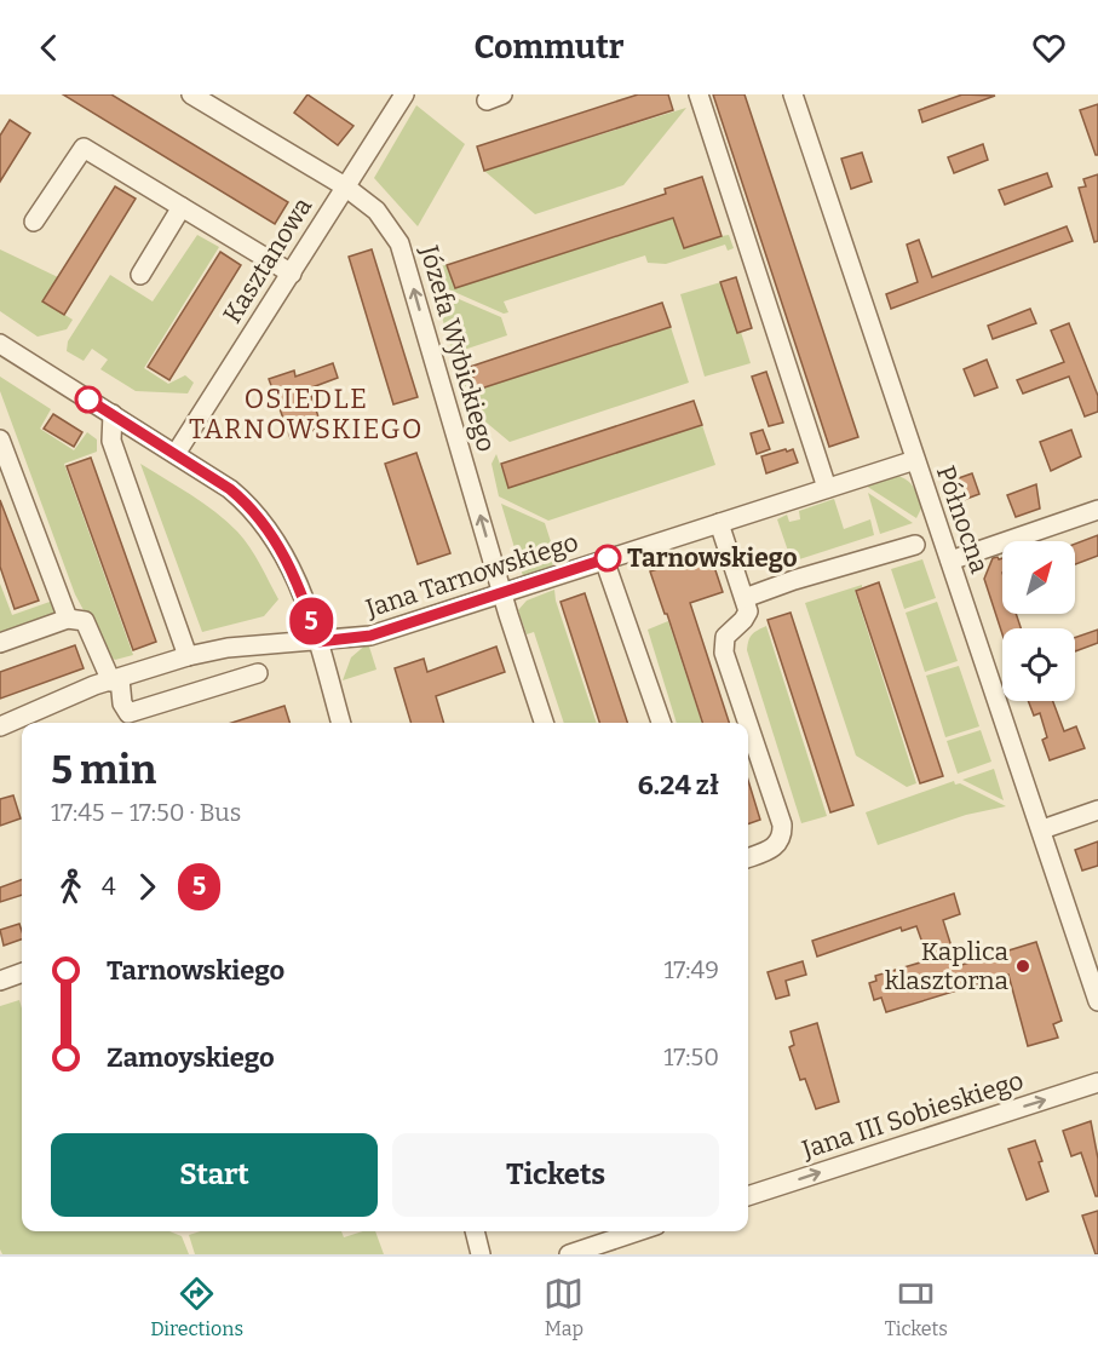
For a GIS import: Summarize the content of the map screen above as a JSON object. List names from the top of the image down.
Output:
{
  "streets": {
    "street": [
      "Kasztanowa",
      "Józefa Wybickiego",
      "Północna",
      "Jana Tarnowskiego",
      "Jana III Sobieskiego"
    ]
  },
  "crossings": [
    ["Kasztanowa", "Józefa Wybickiego"],
    ["Józefa Wybickiego", "Jana Tarnowskiego"],
    ["Północna", "Jana Tarnowskiego"]
  ],
  "one_way": ["Józefa Wybickiego", "Jana III Sobieskiego"],
  "districts": ["OSIEDLE TARNOWSKIEGO"],
  "places": ["Tarnowskiego", "Kaplica klasztorna"],
  "lines": ["bus line 5"],
  "north": "top right",
  "page": {
    "header": "Commutr",
    "on_map": "5",
    "heading": ["5 min", "17:45 – 17:50 · Bus", "6.24 zł"],
    "legs": ["4", "5"],
    "list": [
      {
        "name": "Tarnowskiego",
        "value": "17:49"
      },
      {
        "name": "Zamoyskiego",
        "value": "17:50"
      }
    ],
    "buttons": ["Start", "Tickets"],
    "tabs": ["Directions", "Map", "Tickets"]
  }
}
